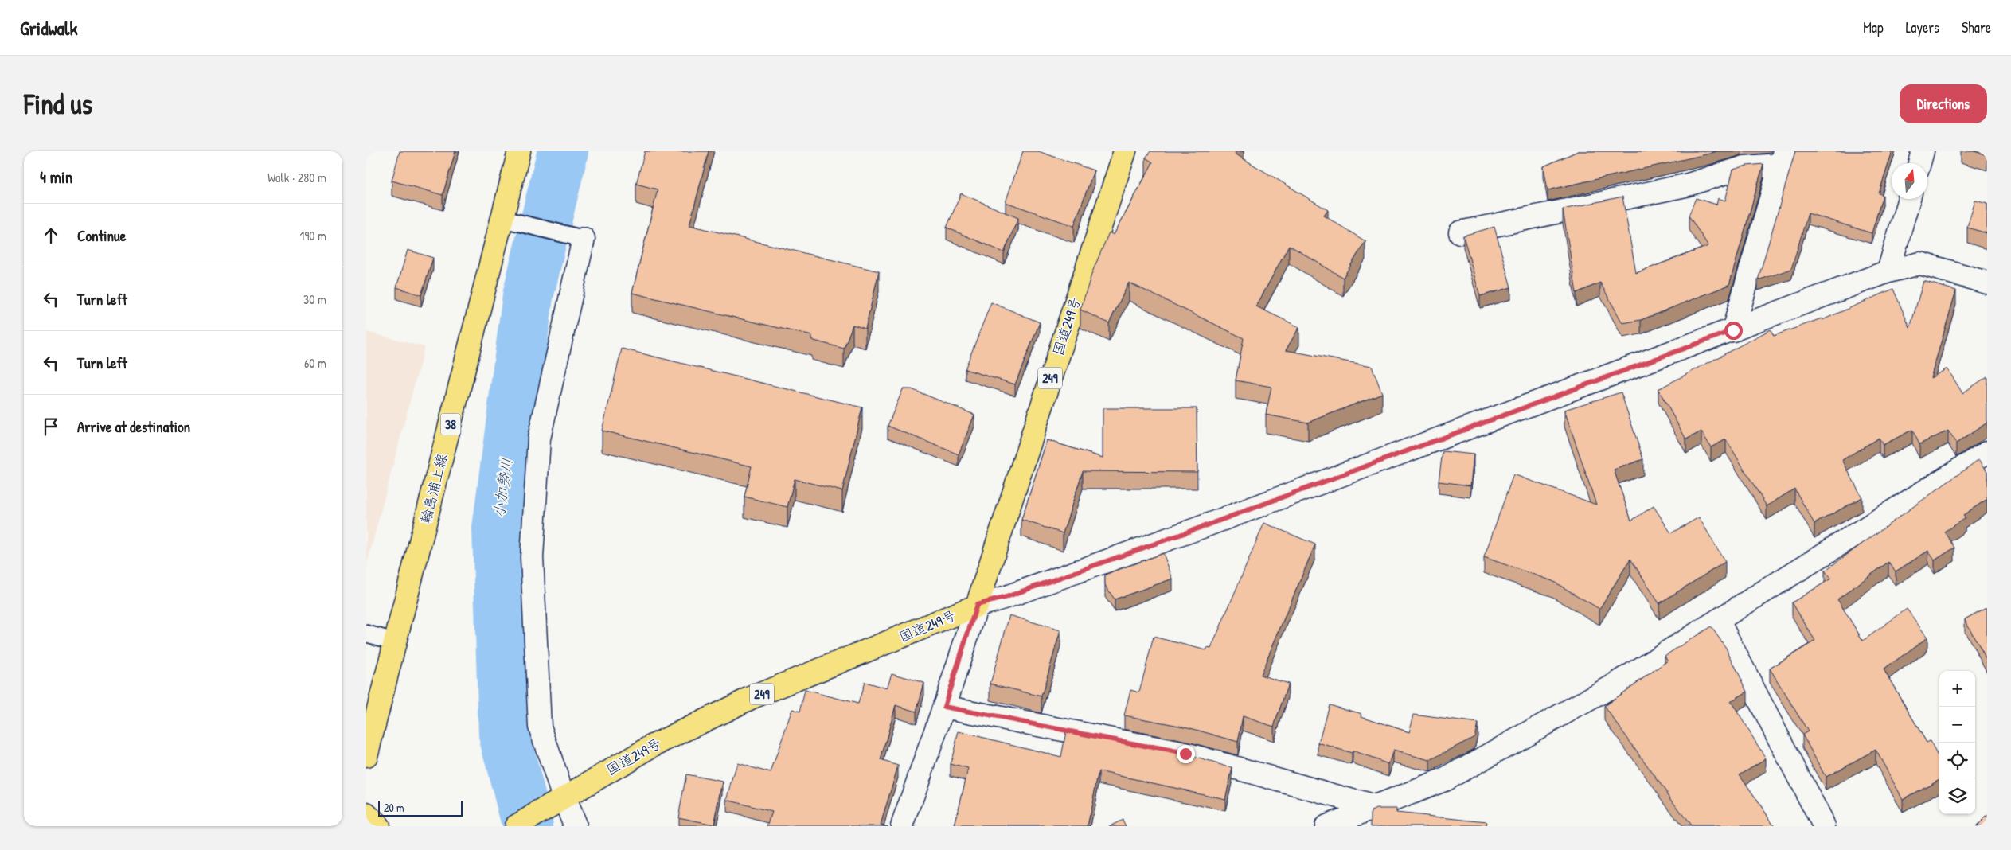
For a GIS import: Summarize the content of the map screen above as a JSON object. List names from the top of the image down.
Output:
{
  "streets": {
    "main road": [
      "国道249号",
      "249",
      "38",
      "輪島浦上線"
    ]
  },
  "water": ["小加勢川"],
  "scale_bar": "20 m",
  "north": "top",
  "page": {
    "header": "Gridwalk",
    "nav": ["Map", "Layers", "Share"],
    "buttons": "Directions",
    "title": "Find us",
    "heading": ["4 min", "Walk · 280 m"],
    "list": [
      ["Continue", "190 m"],
      ["Turn left", "30 m"],
      ["Turn left", "60 m"],
      "Arrive at destination"
    ],
    "map_buttons": ["+", "−"],
    "scale": "20 m"
  }
}
